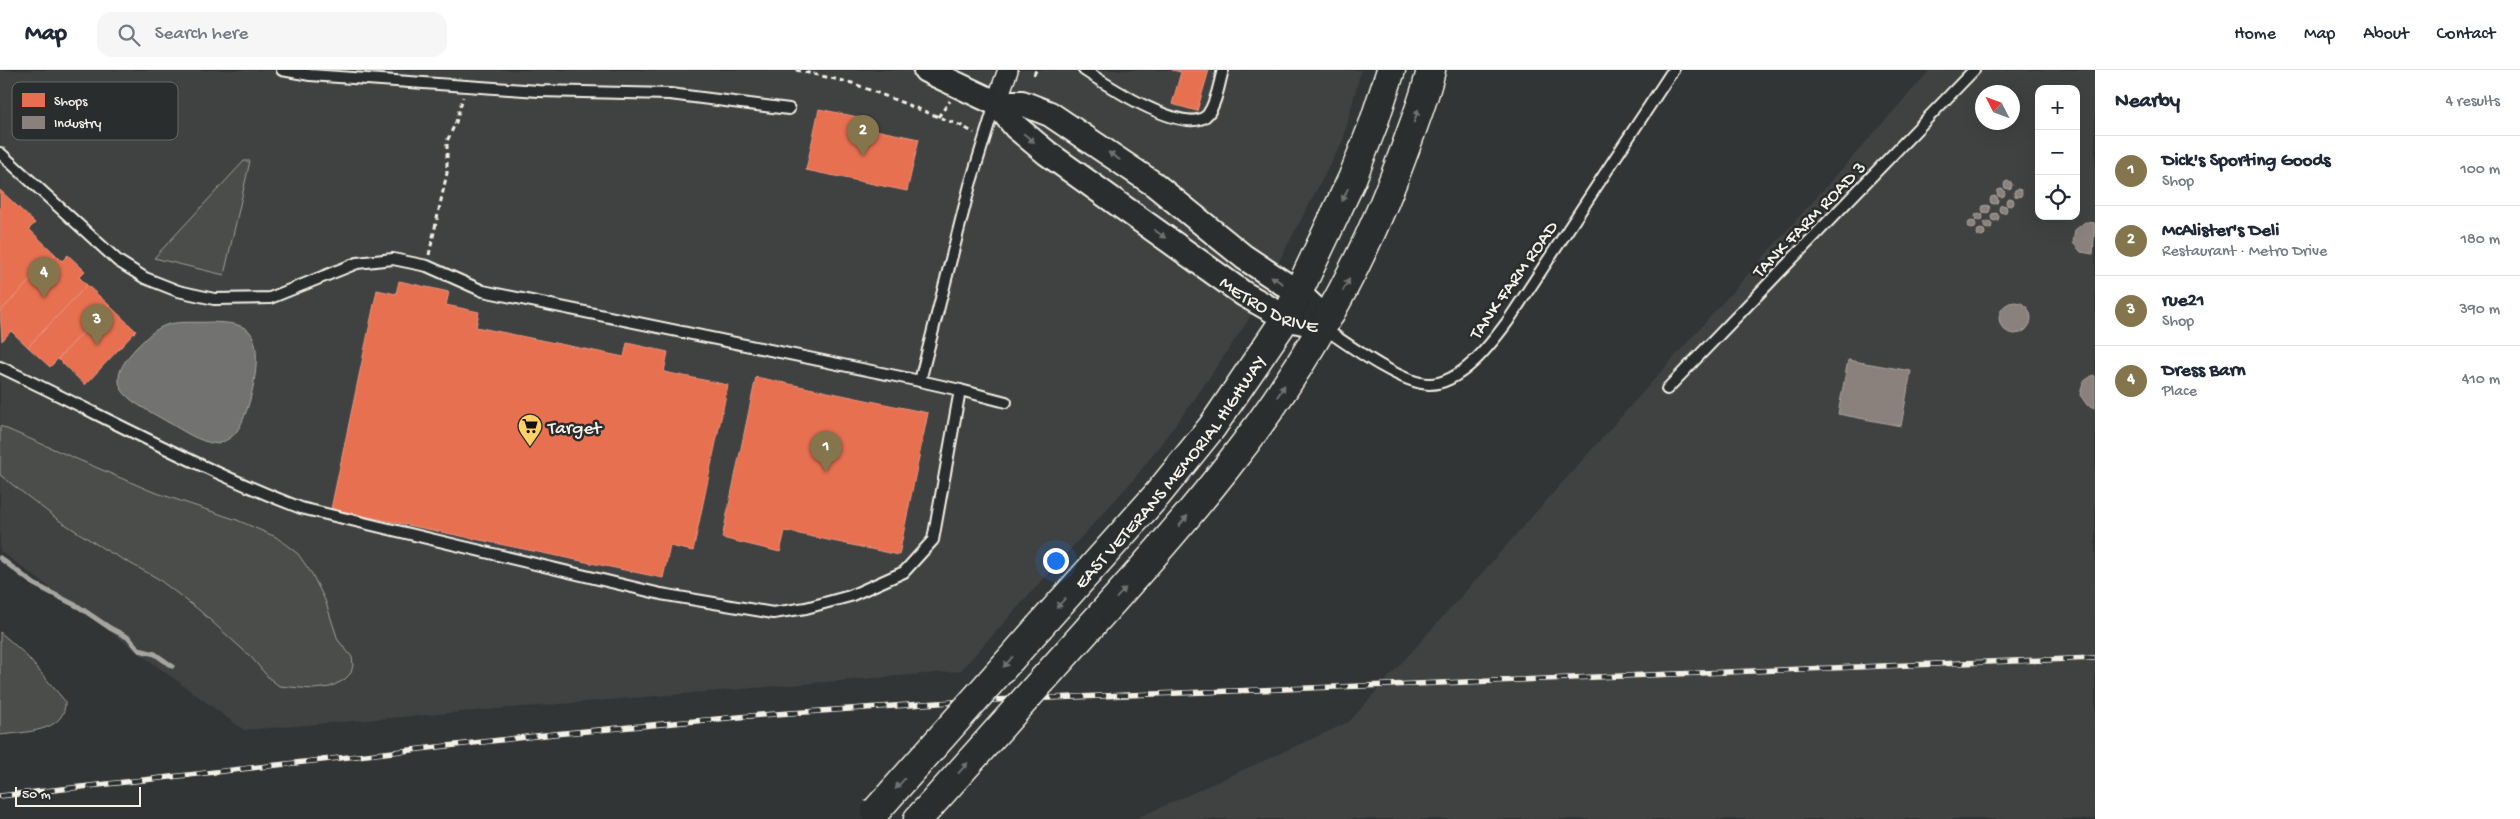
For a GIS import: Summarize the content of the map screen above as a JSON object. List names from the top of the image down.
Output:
{
  "streets": {
    "main road": ["EAST VETERANS MEMORIAL HIGHWAY"],
    "street": ["METRO DRIVE"],
    "lane": ["TANK FARM ROAD 3", "TANK FARM ROAD"]
  },
  "crossings": [
    ["TANK FARM ROAD", "METRO DRIVE"],
    ["TANK FARM ROAD", "EAST VETERANS MEMORIAL HIGHWAY"],
    ["METRO DRIVE", "EAST VETERANS MEMORIAL HIGHWAY"]
  ],
  "places": {
    "supermarket": ["Target"]
  },
  "legend": ["Shops", "Industry"],
  "scale_bar": "50 m",
  "north": "top left",
  "page": {
    "header": "Map",
    "search": "Search here",
    "nav": [
      "Home",
      "Map",
      "About",
      "Contact"
    ],
    "heading": ["Nearby", "4 results"],
    "map_buttons": ["+", "−"],
    "pins": [
      "2",
      "4",
      "3",
      "1"
    ],
    "list": [
      {
        "mark": "1",
        "name": "Dick's Sporting Goods",
        "note": "Shop",
        "value": "100 m"
      },
      {
        "mark": "2",
        "name": "McAlister's Deli",
        "note": "Restaurant · Metro Drive",
        "value": "180 m"
      },
      {
        "mark": "3",
        "name": "rue21",
        "note": "Shop",
        "value": "390 m"
      },
      {
        "mark": "4",
        "name": "Dress Barn",
        "note": "Place",
        "value": "410 m"
      }
    ],
    "scale": "50 m"
  }
}
